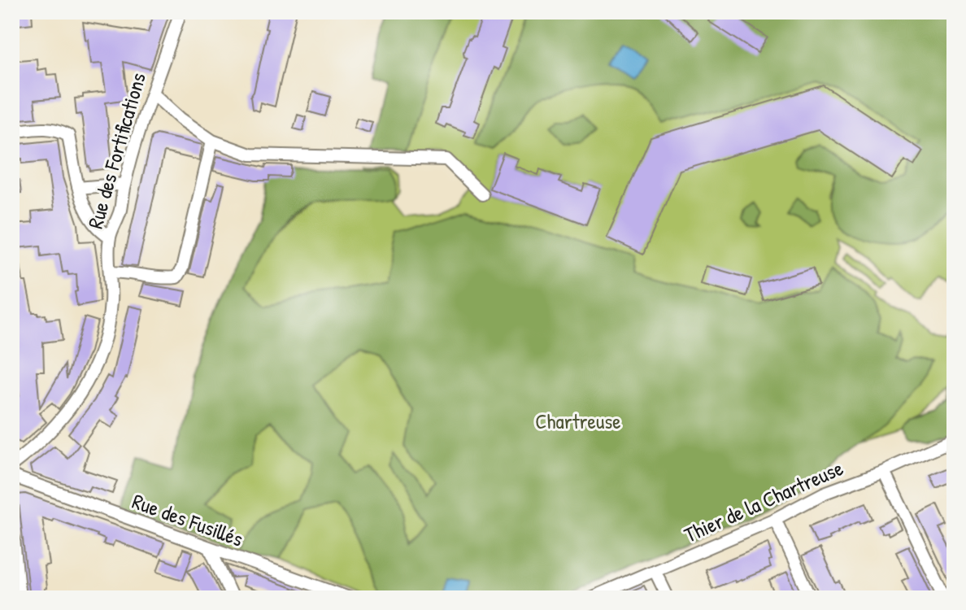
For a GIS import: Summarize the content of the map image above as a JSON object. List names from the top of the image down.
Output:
{
  "streets": {
    "street": ["Rue des Fortifications", "Thier de la Chartreuse", "Rue des Fusillés"]
  },
  "parks": ["Chartreuse"]
}
